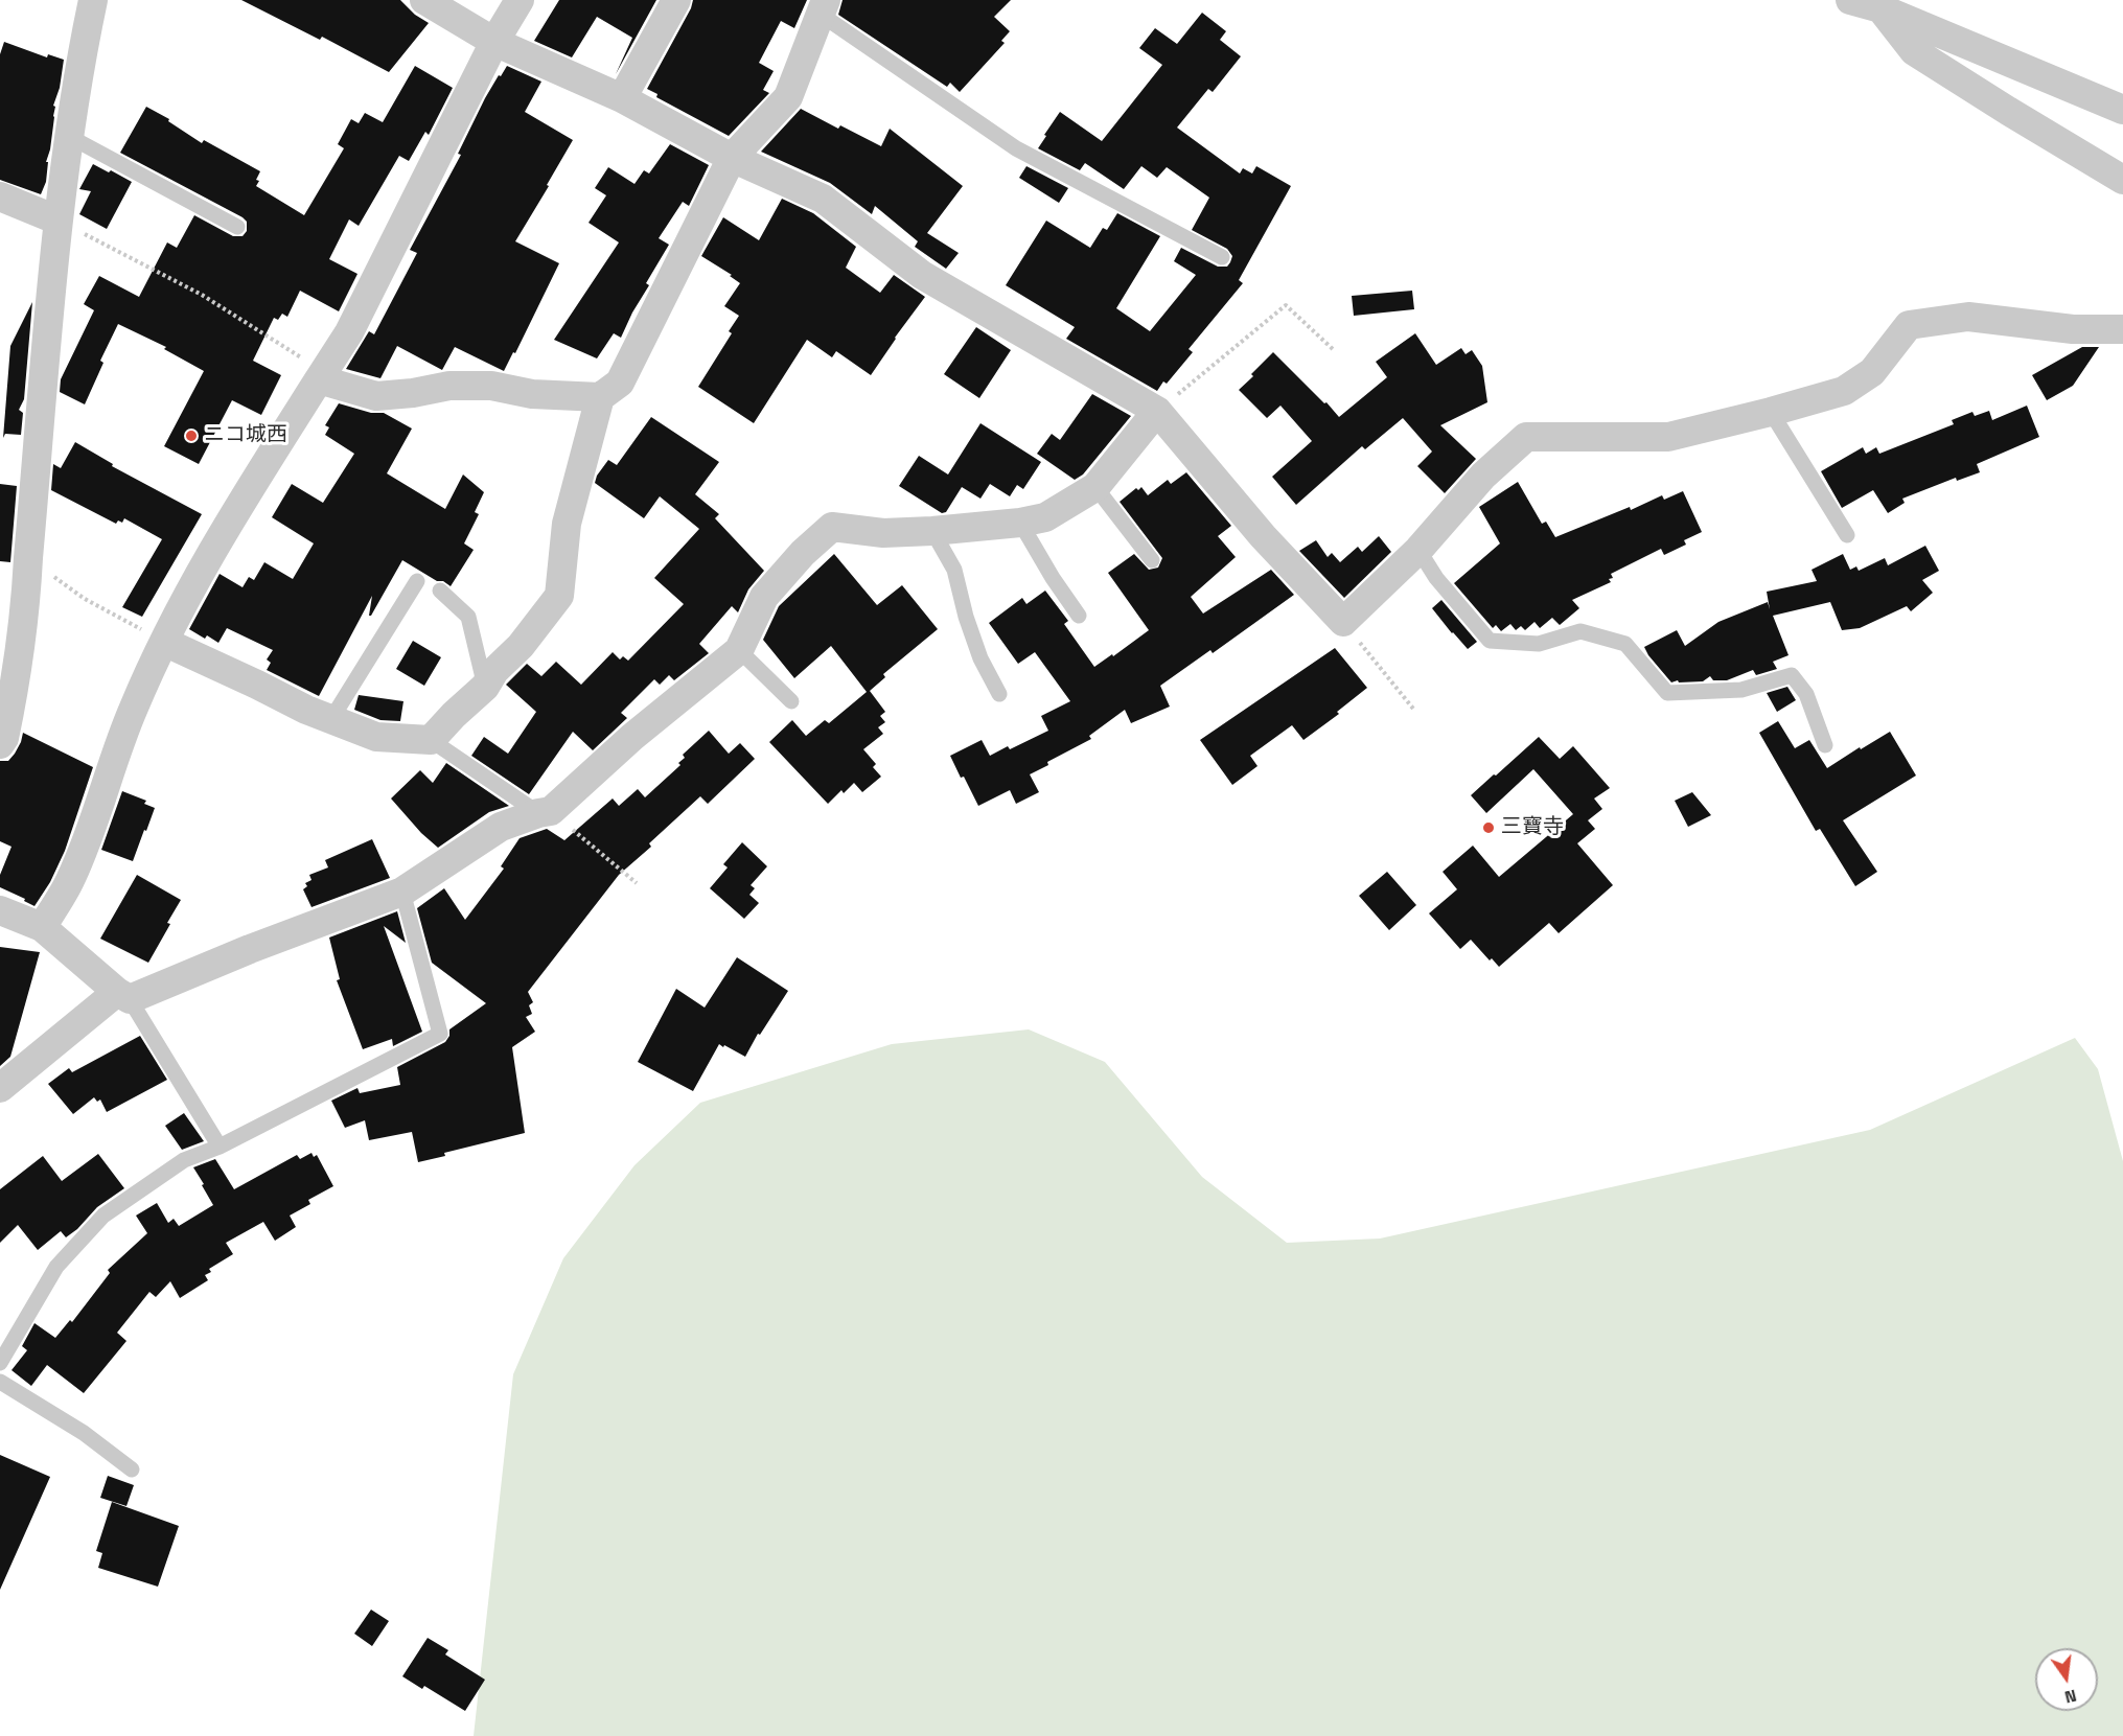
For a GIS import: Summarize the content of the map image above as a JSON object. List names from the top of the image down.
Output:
{
  "places": ["ニコ城西", "三寶寺"],
  "north": "bottom"
}
